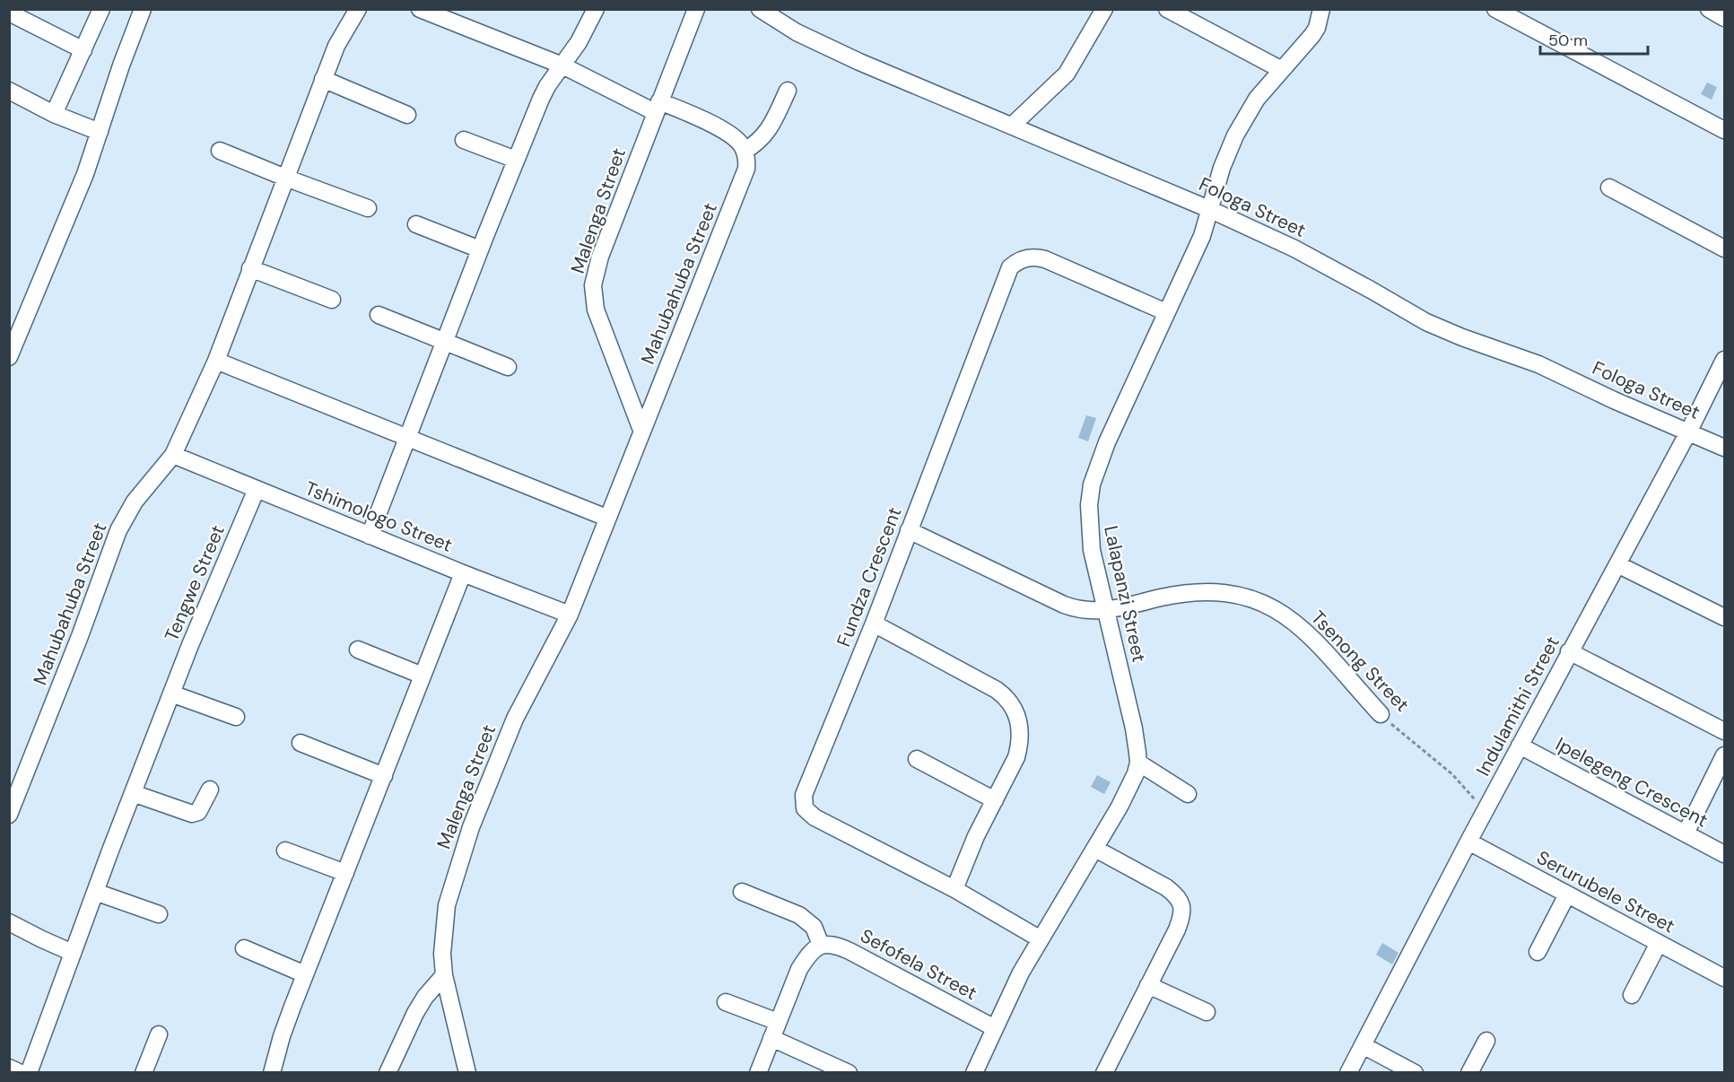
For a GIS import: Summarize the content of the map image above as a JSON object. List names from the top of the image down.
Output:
{
  "streets": {
    "street": [
      "Fologa Street",
      "Malenga Street",
      "Mahubahuba Street",
      "Tshimologo Street",
      "Fundza Crescent",
      "Tengwe Street",
      "Lalapanzi Street",
      "Tsenong Street",
      "Indulamithi Street",
      "Ipelegeng Crescent",
      "Serurubele Street",
      "Sefofela Street"
    ]
  },
  "crossings": [
    ["Fologa Street", "Lalapanzi Street"],
    ["Fologa Street", "Indulamithi Street"],
    ["Malenga Street", "Mahubahuba Street"],
    ["Malenga Street", "Tshimologo Street"],
    ["Mahubahuba Street", "Tshimologo Street"],
    ["Tshimologo Street", "Tengwe Street"],
    ["Fundza Crescent", "Lalapanzi Street"],
    ["Fundza Crescent", "Tsenong Street"],
    ["Lalapanzi Street", "Tsenong Street"],
    ["Lalapanzi Street", "Sefofela Street"],
    ["Tsenong Street", "Indulamithi Street"],
    ["Indulamithi Street", "Ipelegeng Crescent"],
    ["Indulamithi Street", "Serurubele Street"]
  ],
  "scale_bar": "50 m"
}
